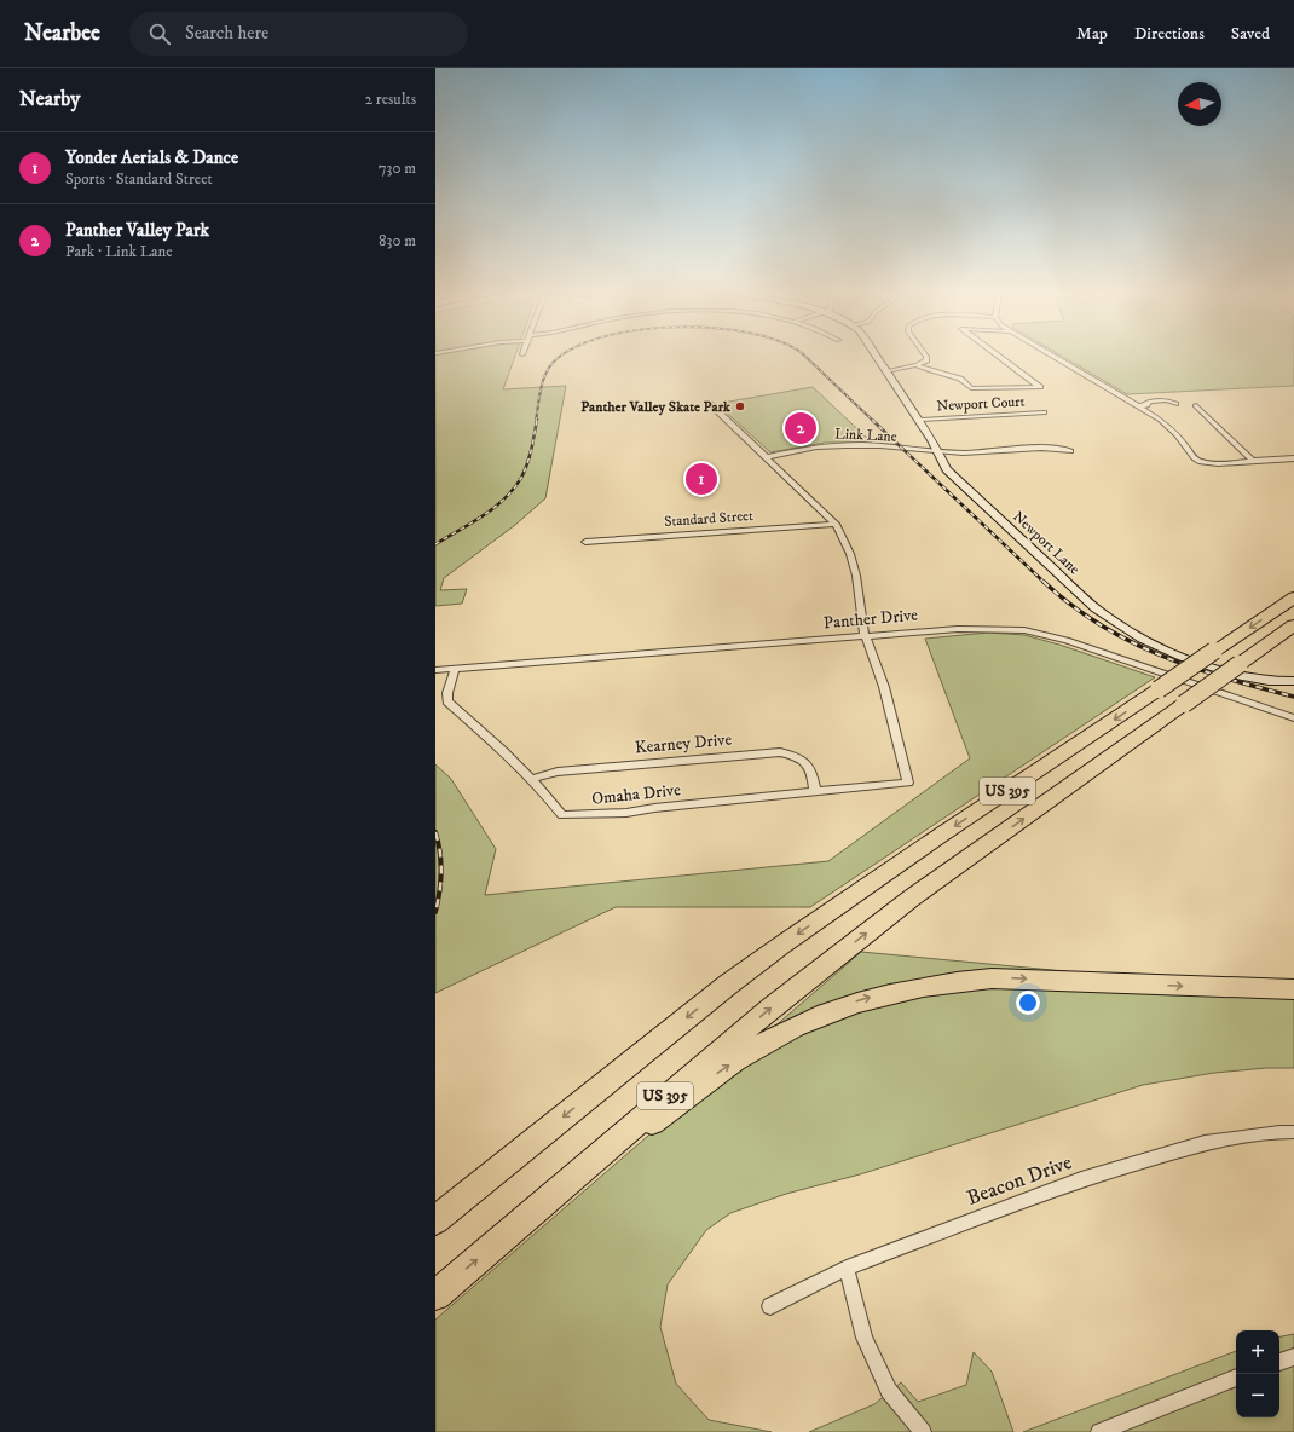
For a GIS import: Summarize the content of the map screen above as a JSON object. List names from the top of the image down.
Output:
{
  "streets": {
    "highway": ["US 395"],
    "street": [
      "Newport Court",
      "Link Lane",
      "Standard Street",
      "Newport Lane",
      "Panther Drive",
      "Kearney Drive",
      "Omaha Drive",
      "Beacon Drive"
    ]
  },
  "crossings": [
    ["Newport Court", "Newport Lane"],
    ["Link Lane", "Newport Lane"],
    ["Panther Drive", "Omaha Drive"],
    ["Kearney Drive", "Omaha Drive"]
  ],
  "places": ["Panther Valley Skate Park"],
  "north": "left",
  "page": {
    "header": "Nearbee",
    "search": "Search here",
    "nav": ["Map", "Directions", "Saved"],
    "heading": ["Nearby", "2 results"],
    "list": [
      {
        "mark": "1",
        "name": "Yonder Aerials & Dance",
        "note": "Sports · Standard Street",
        "value": "730 m"
      },
      {
        "mark": "2",
        "name": "Panther Valley Park",
        "note": "Park · Link Lane",
        "value": "830 m"
      }
    ],
    "pins": ["2", "1"],
    "map_buttons": ["+", "−"]
  }
}
